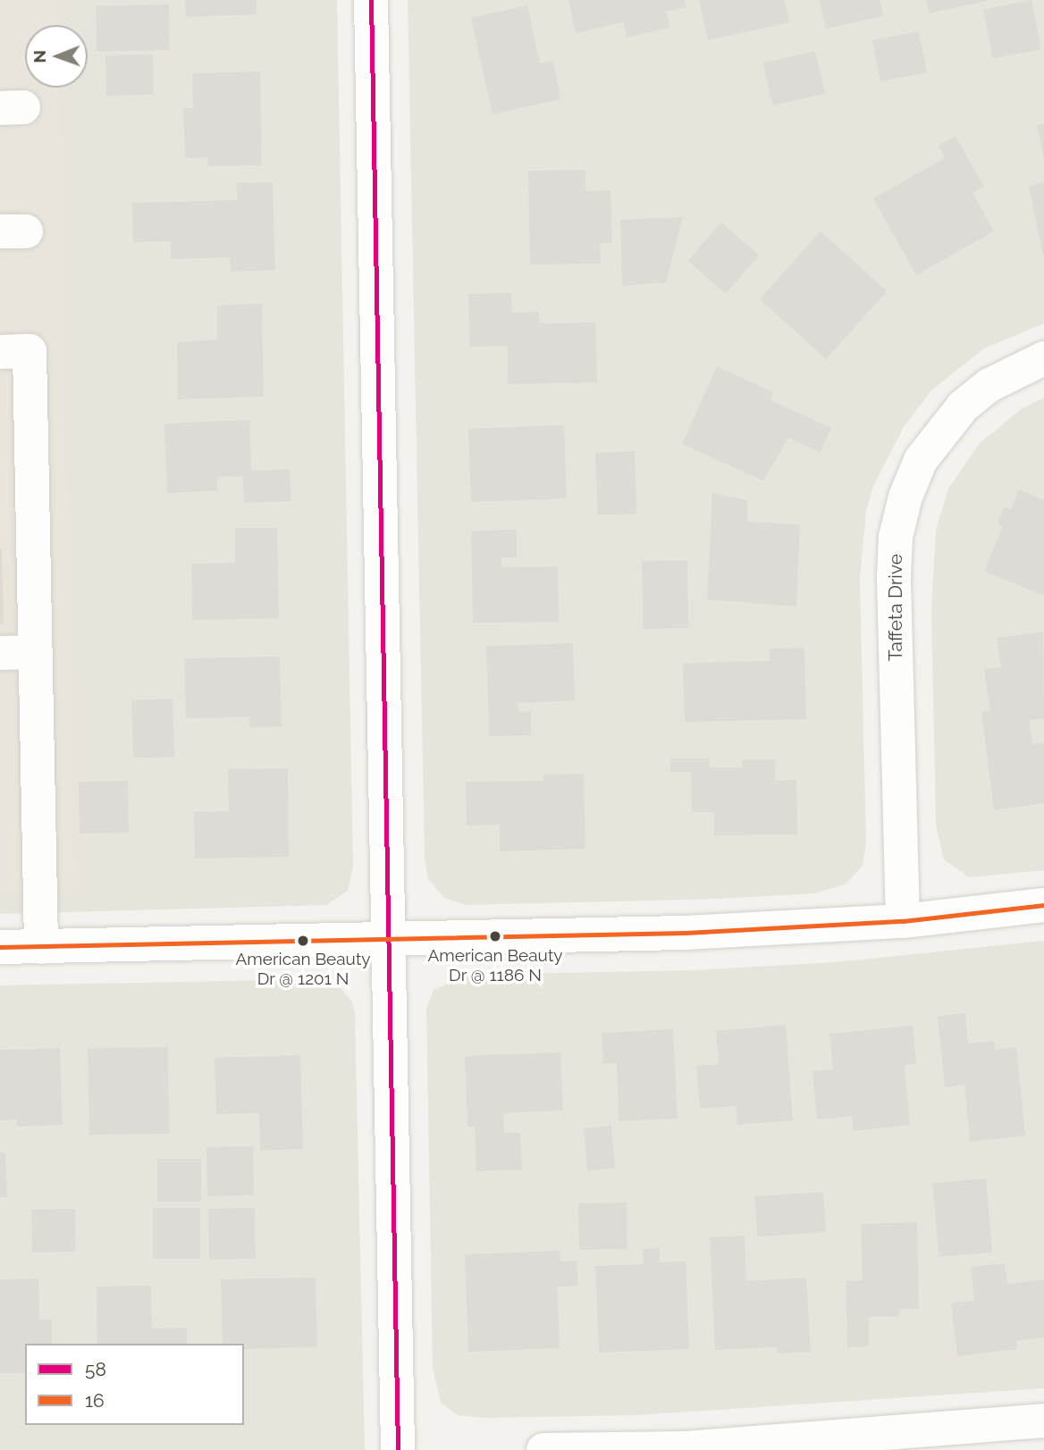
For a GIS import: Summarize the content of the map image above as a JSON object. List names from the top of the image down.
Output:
{
  "streets": {
    "street": ["Taffeta Drive"]
  },
  "places": ["American Beauty Dr @ 1186 N", "American Beauty Dr @ 1201 N"],
  "lines": ["transit line 58", "transit line 16"],
  "legend": ["58", "16"],
  "north": "left"
}
